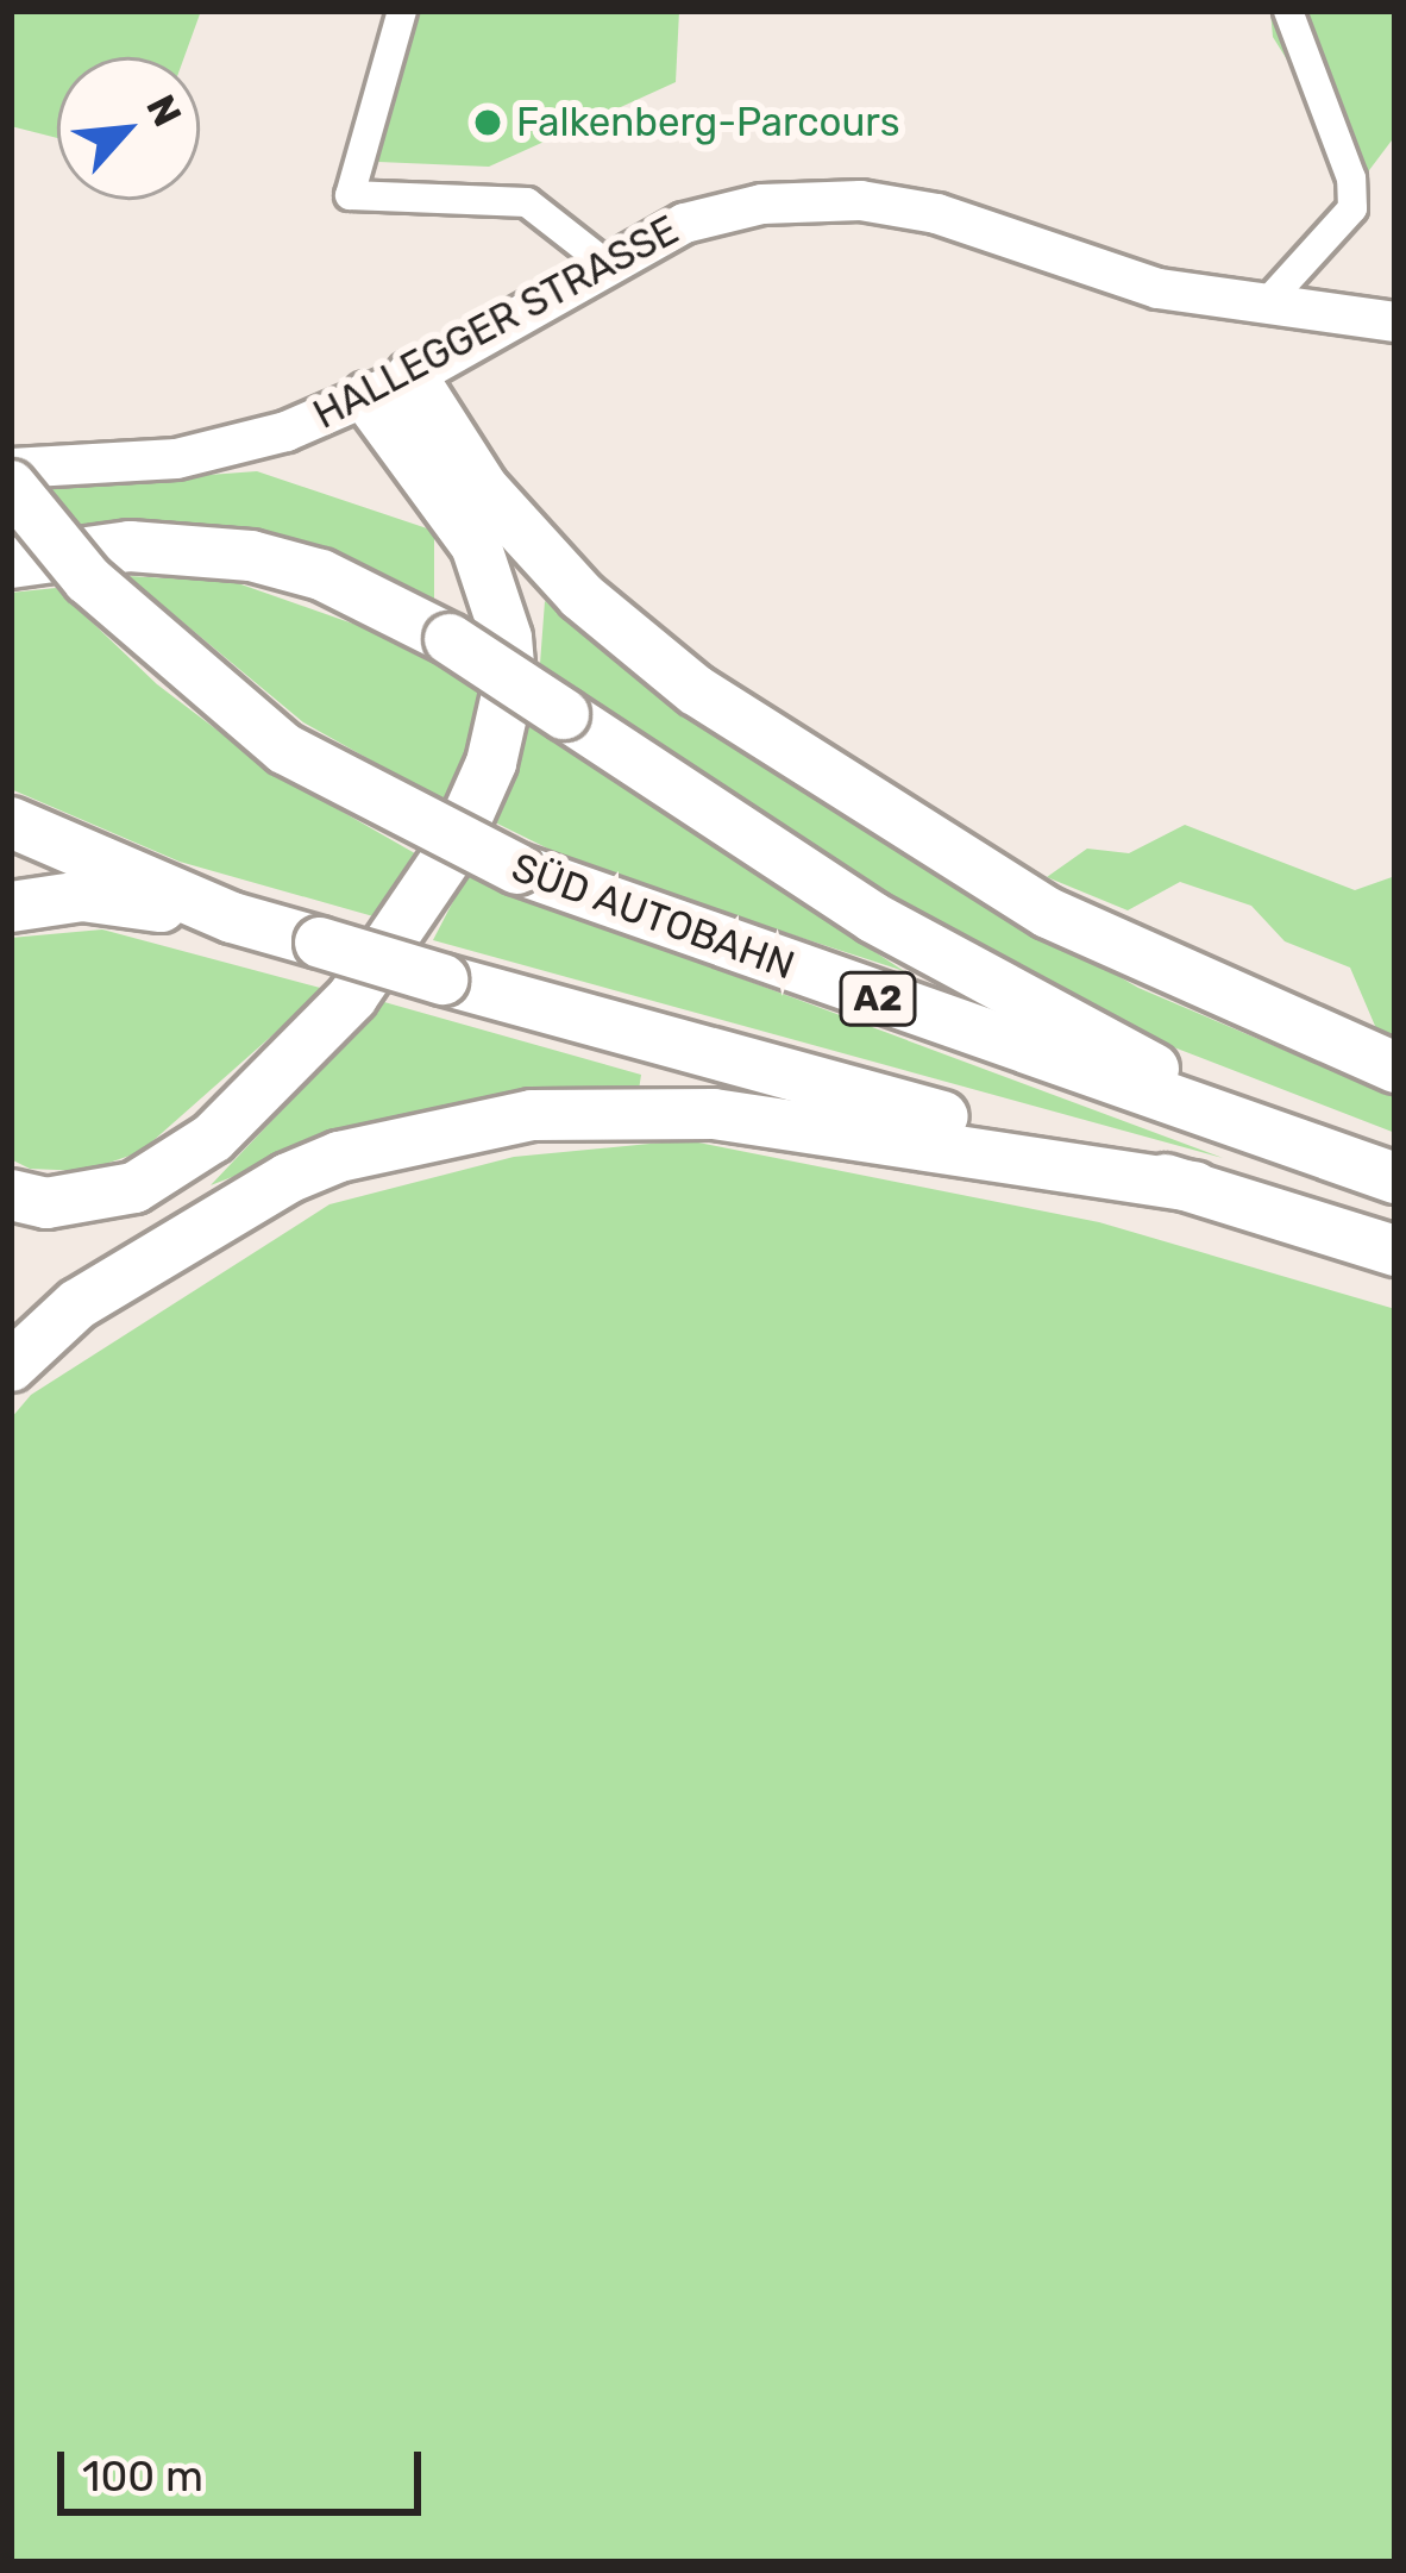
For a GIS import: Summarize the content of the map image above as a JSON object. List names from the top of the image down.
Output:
{
  "streets": {
    "highway": ["SÜD AUTOBAHN", "A2"],
    "main road": ["HALLEGGER STRASSE"]
  },
  "places": ["Falkenberg-Parcours"],
  "scale_bar": "100 m",
  "north": "top right"
}
